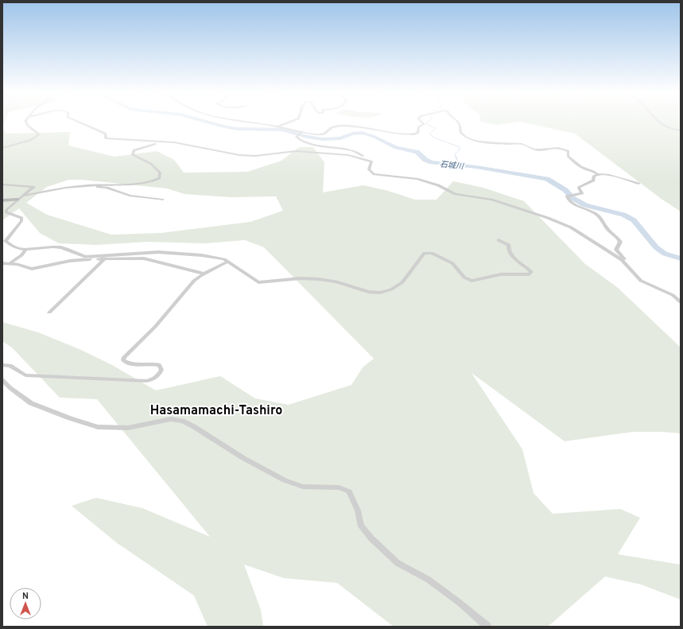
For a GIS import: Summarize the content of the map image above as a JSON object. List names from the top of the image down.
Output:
{
  "districts": ["Hasamamachi-Tashiro"],
  "water": ["石城川"],
  "north": "top"
}
